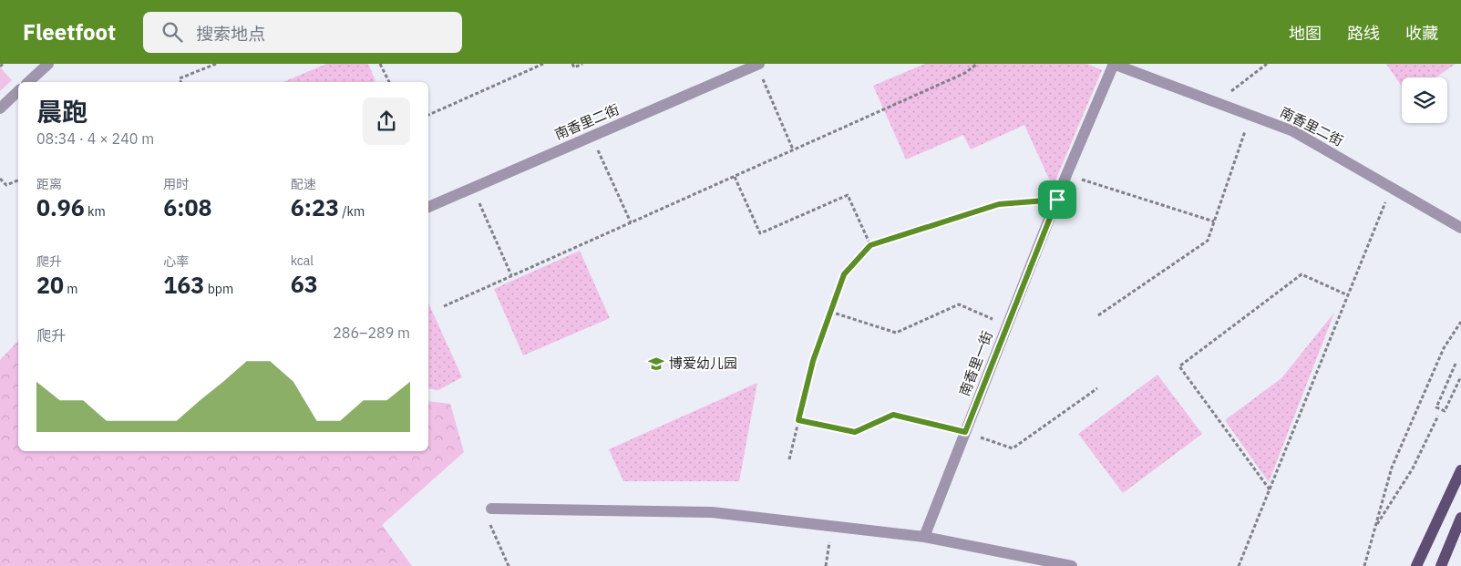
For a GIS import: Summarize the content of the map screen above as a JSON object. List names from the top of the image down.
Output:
{
  "streets": {
    "street": ["南香里二街", "南香里一街"]
  },
  "crossings": [
    ["南香里二街", "南香里一街"]
  ],
  "places": {
    "school or university": ["博爱幼儿园"]
  },
  "page": {
    "header": "Fleetfoot",
    "search": "搜索地点",
    "nav": ["地图", "路线", "收藏"],
    "heading": ["晨跑", "08:34 · 4 × 240 m"],
    "stats": [
      ["距离", "0.96 km"],
      ["用时", "6:08"],
      ["配速", "6:23 /km"],
      ["爬升", "20 m"],
      ["心率", "163 bpm"],
      ["kcal", "63"]
    ],
    "chart": ["爬升", "286–289 m"]
  }
}
